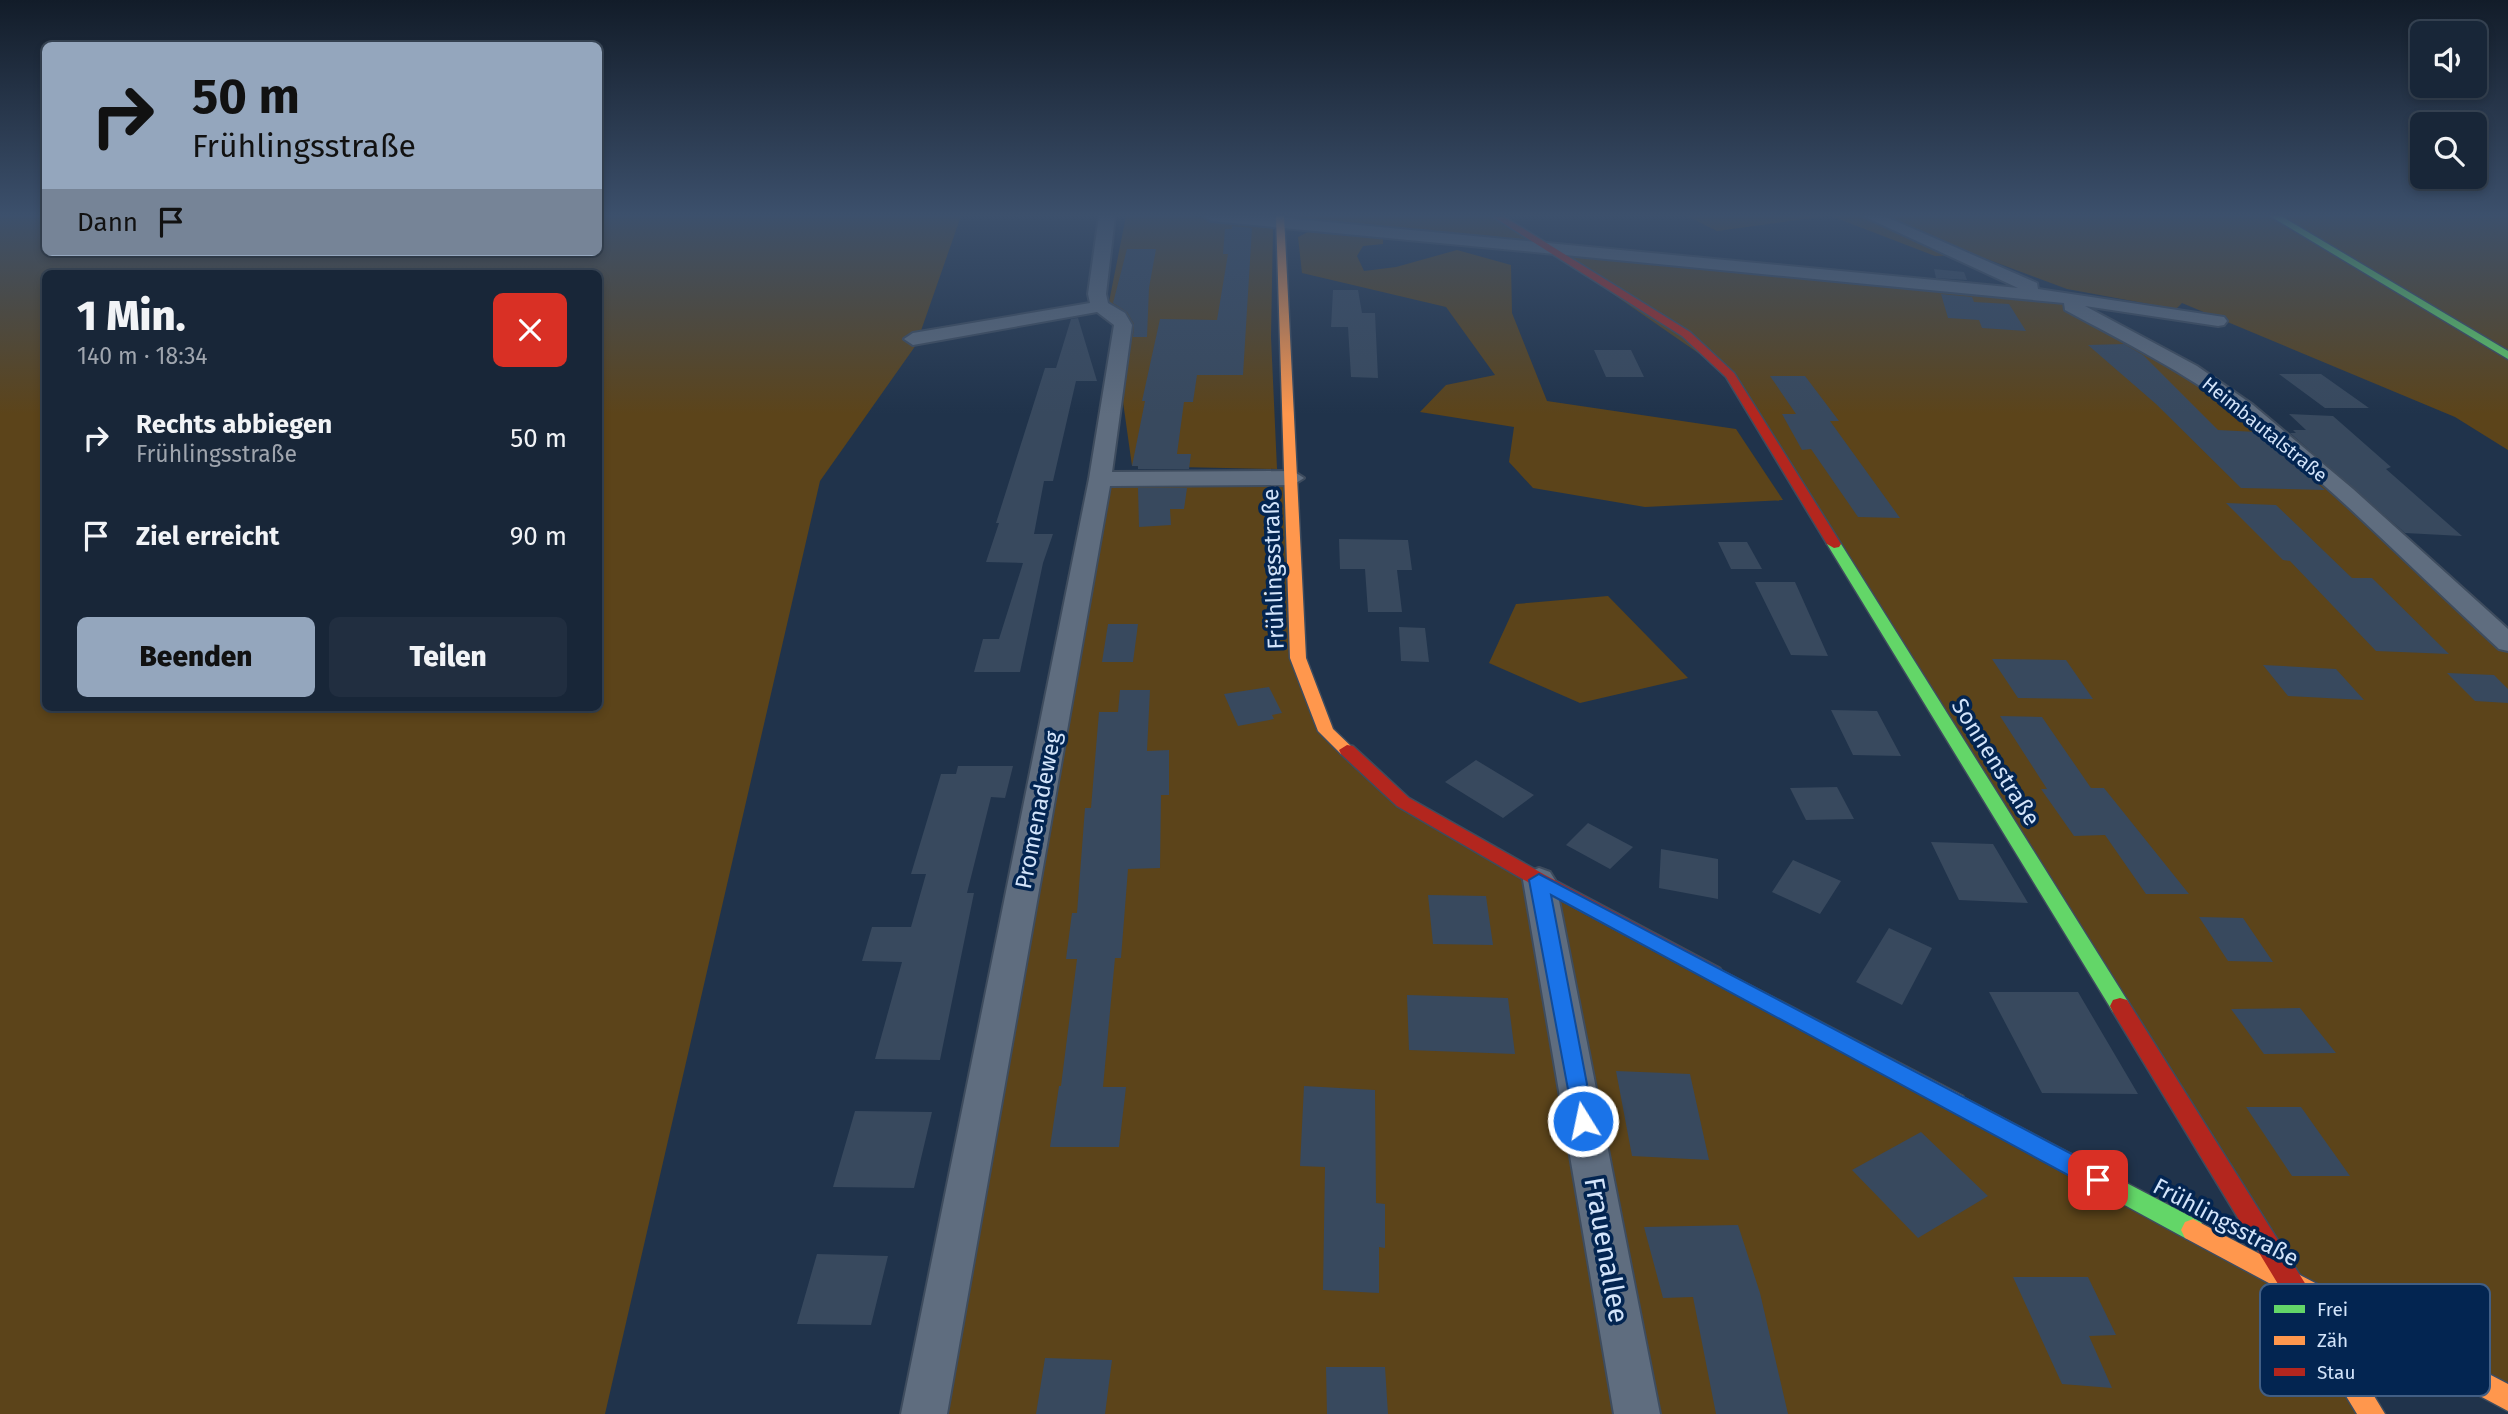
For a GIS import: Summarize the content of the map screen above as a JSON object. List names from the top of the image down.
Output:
{
  "streets": {
    "main road": ["Frühlingsstraße", "Sonnenstraße"],
    "street": ["Heimbautalstraße", "Promenadeweg", "Frauenallee"]
  },
  "crossings": [
    ["Frühlingsstraße", "Sonnenstraße"],
    ["Frühlingsstraße", "Frauenallee"]
  ],
  "legend": ["Frei", "Zäh", "Stau"],
  "page": {
    "turn": ["50 m", "Frühlingsstraße"],
    "then": "Dann",
    "heading": ["1 Min.", "140 m · 18:34"],
    "list": [
      {
        "name": "Rechts abbiegen",
        "note": "Frühlingsstraße",
        "value": "50 m"
      },
      {
        "name": "Ziel erreicht",
        "value": "90 m"
      }
    ],
    "buttons": ["Beenden", "Teilen"]
  }
}
